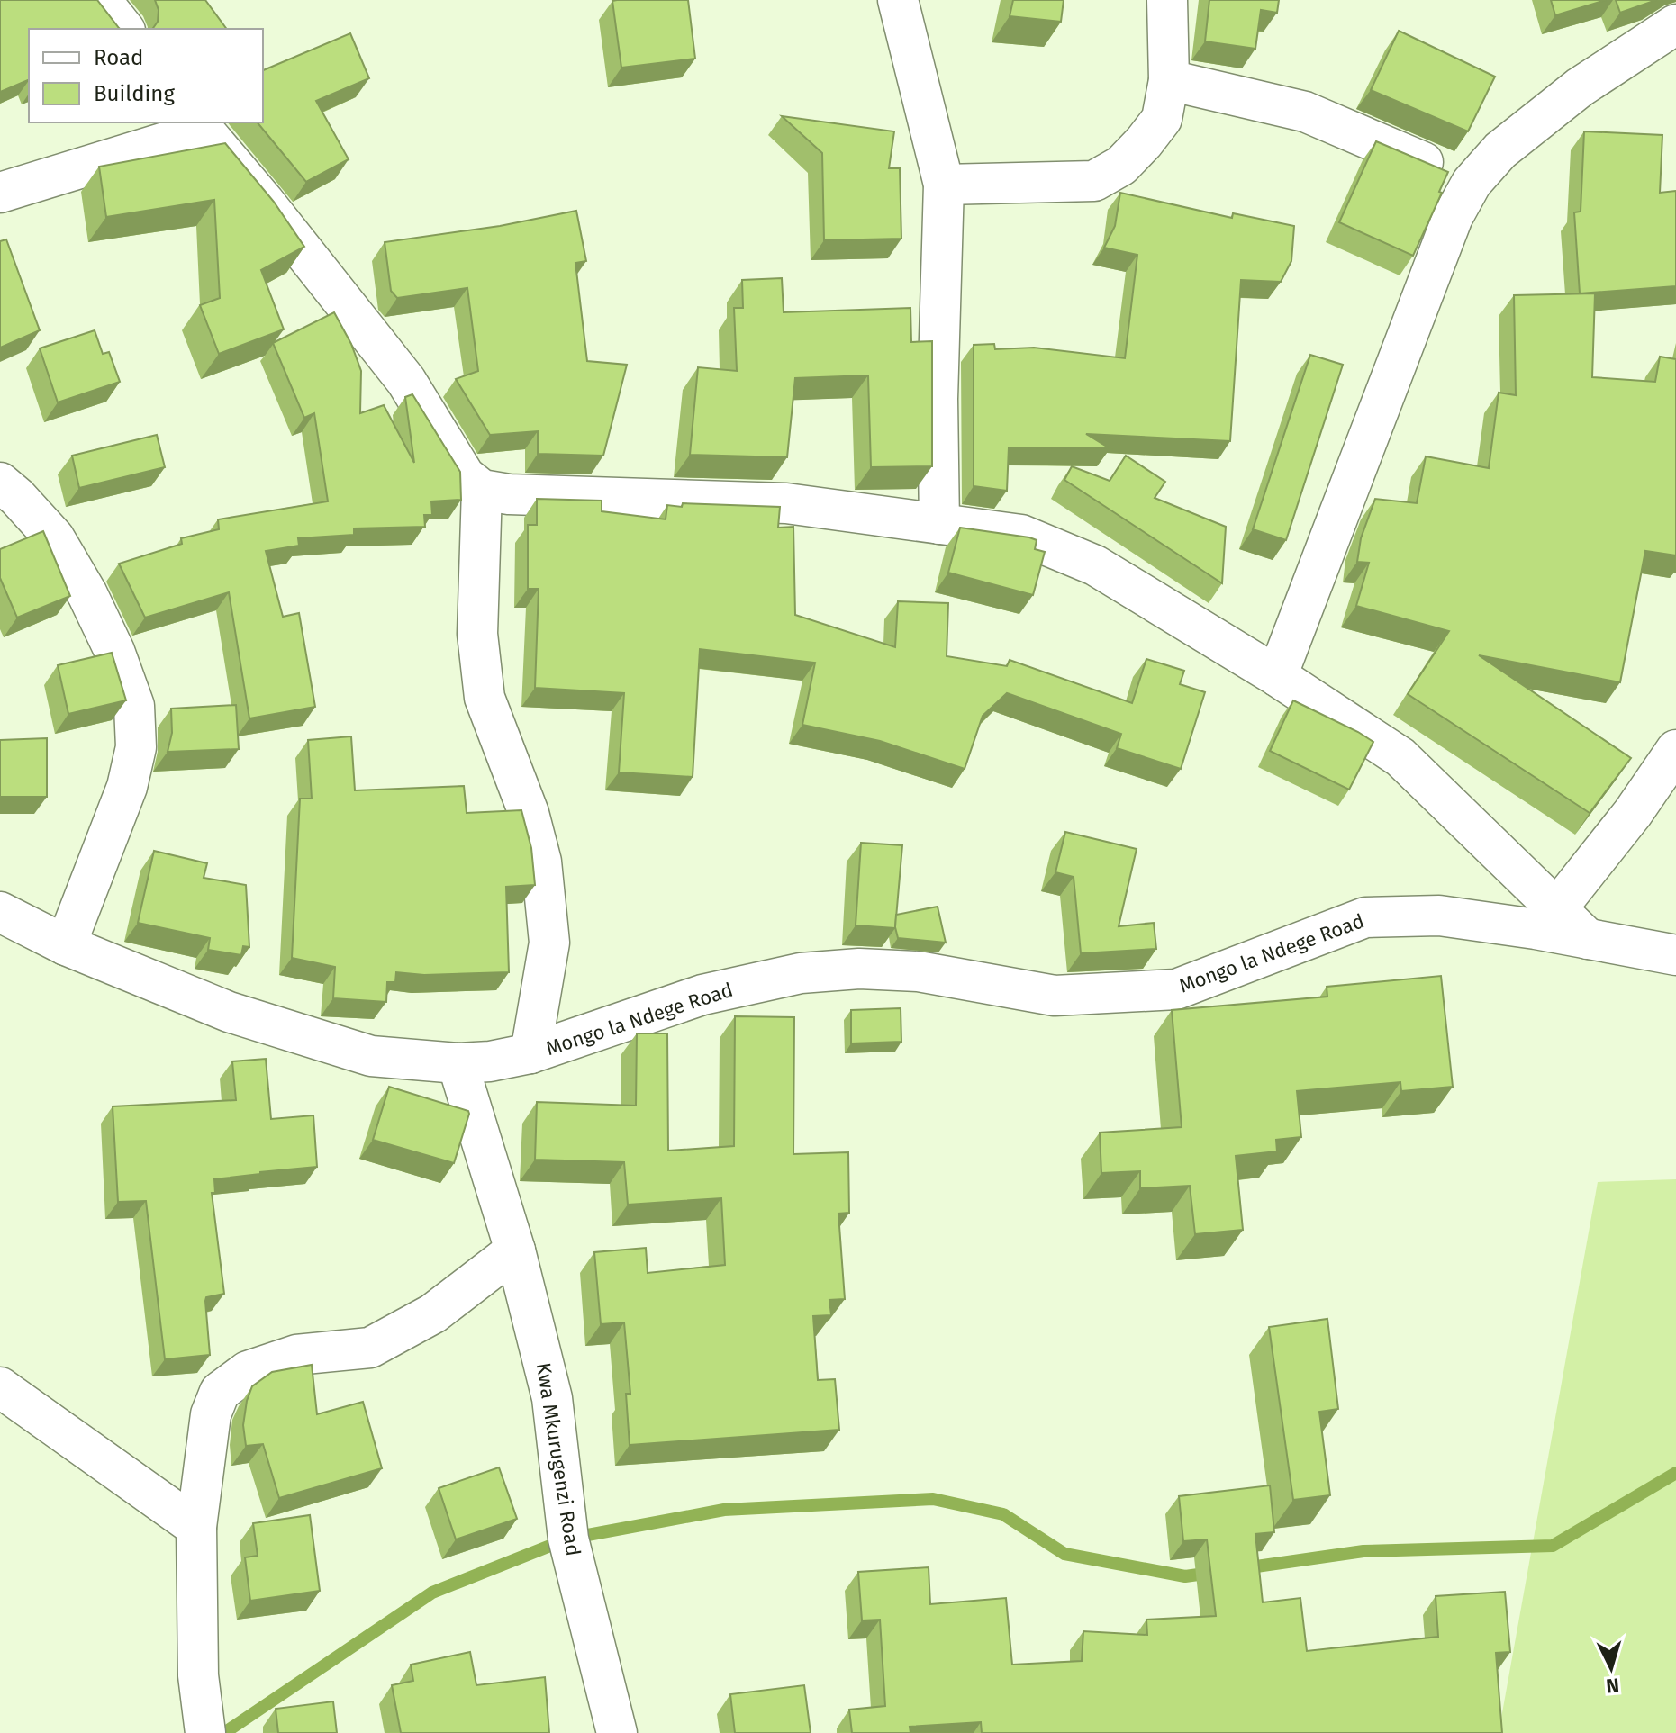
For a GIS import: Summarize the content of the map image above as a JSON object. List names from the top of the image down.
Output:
{
  "streets": {
    "street": ["Mongo la Ndege Road", "Kwa Mkurugenzi Road"]
  },
  "crossings": [
    ["Mongo la Ndege Road", "Kwa Mkurugenzi Road"]
  ],
  "legend": ["Road", "Building"],
  "north": "bottom"
}
